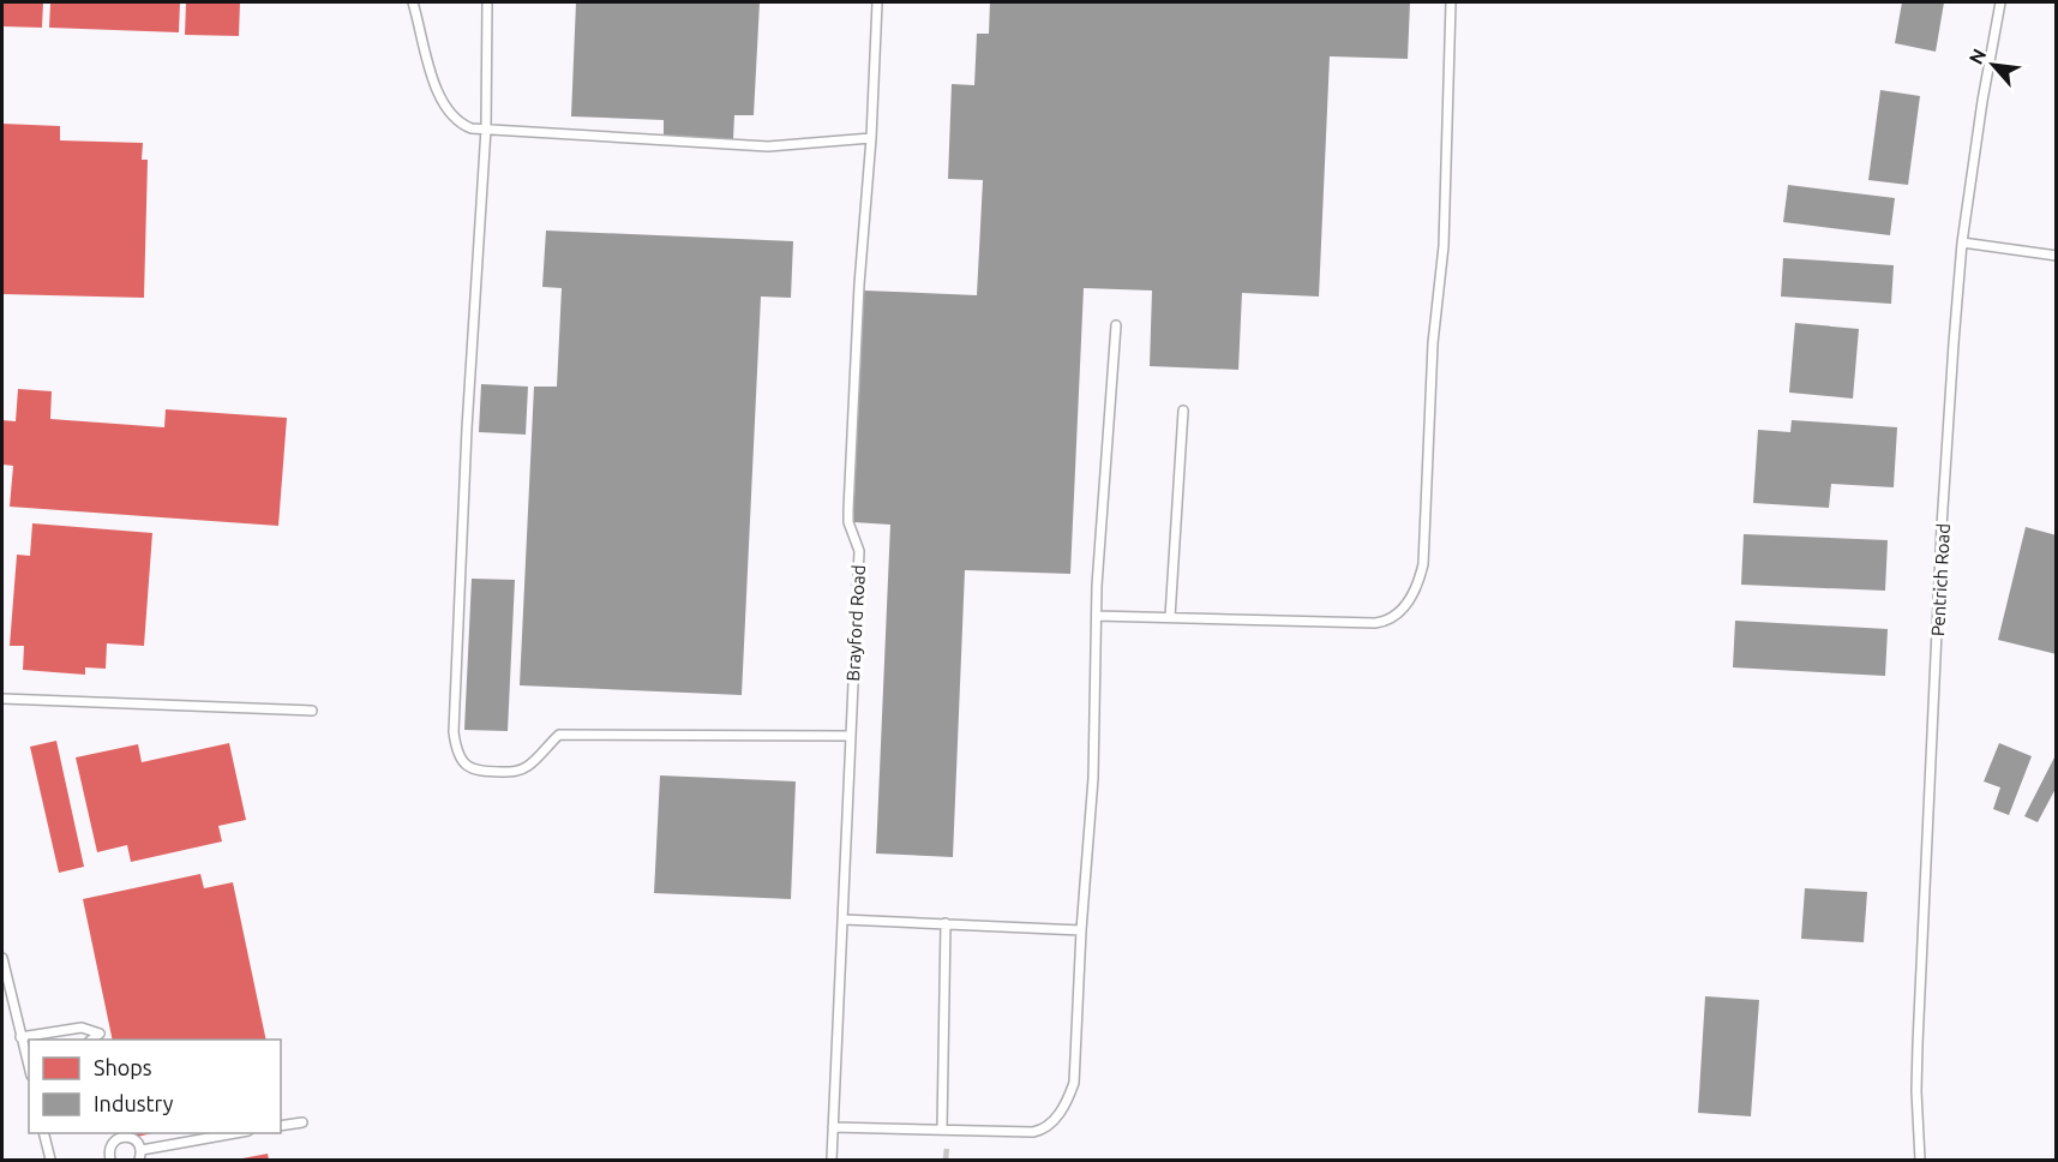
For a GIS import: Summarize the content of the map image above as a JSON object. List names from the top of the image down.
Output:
{
  "streets": {
    "lane": ["Pentrich Road", "Brayford Road"]
  },
  "legend": ["Shops", "Industry"],
  "north": "top left"
}
